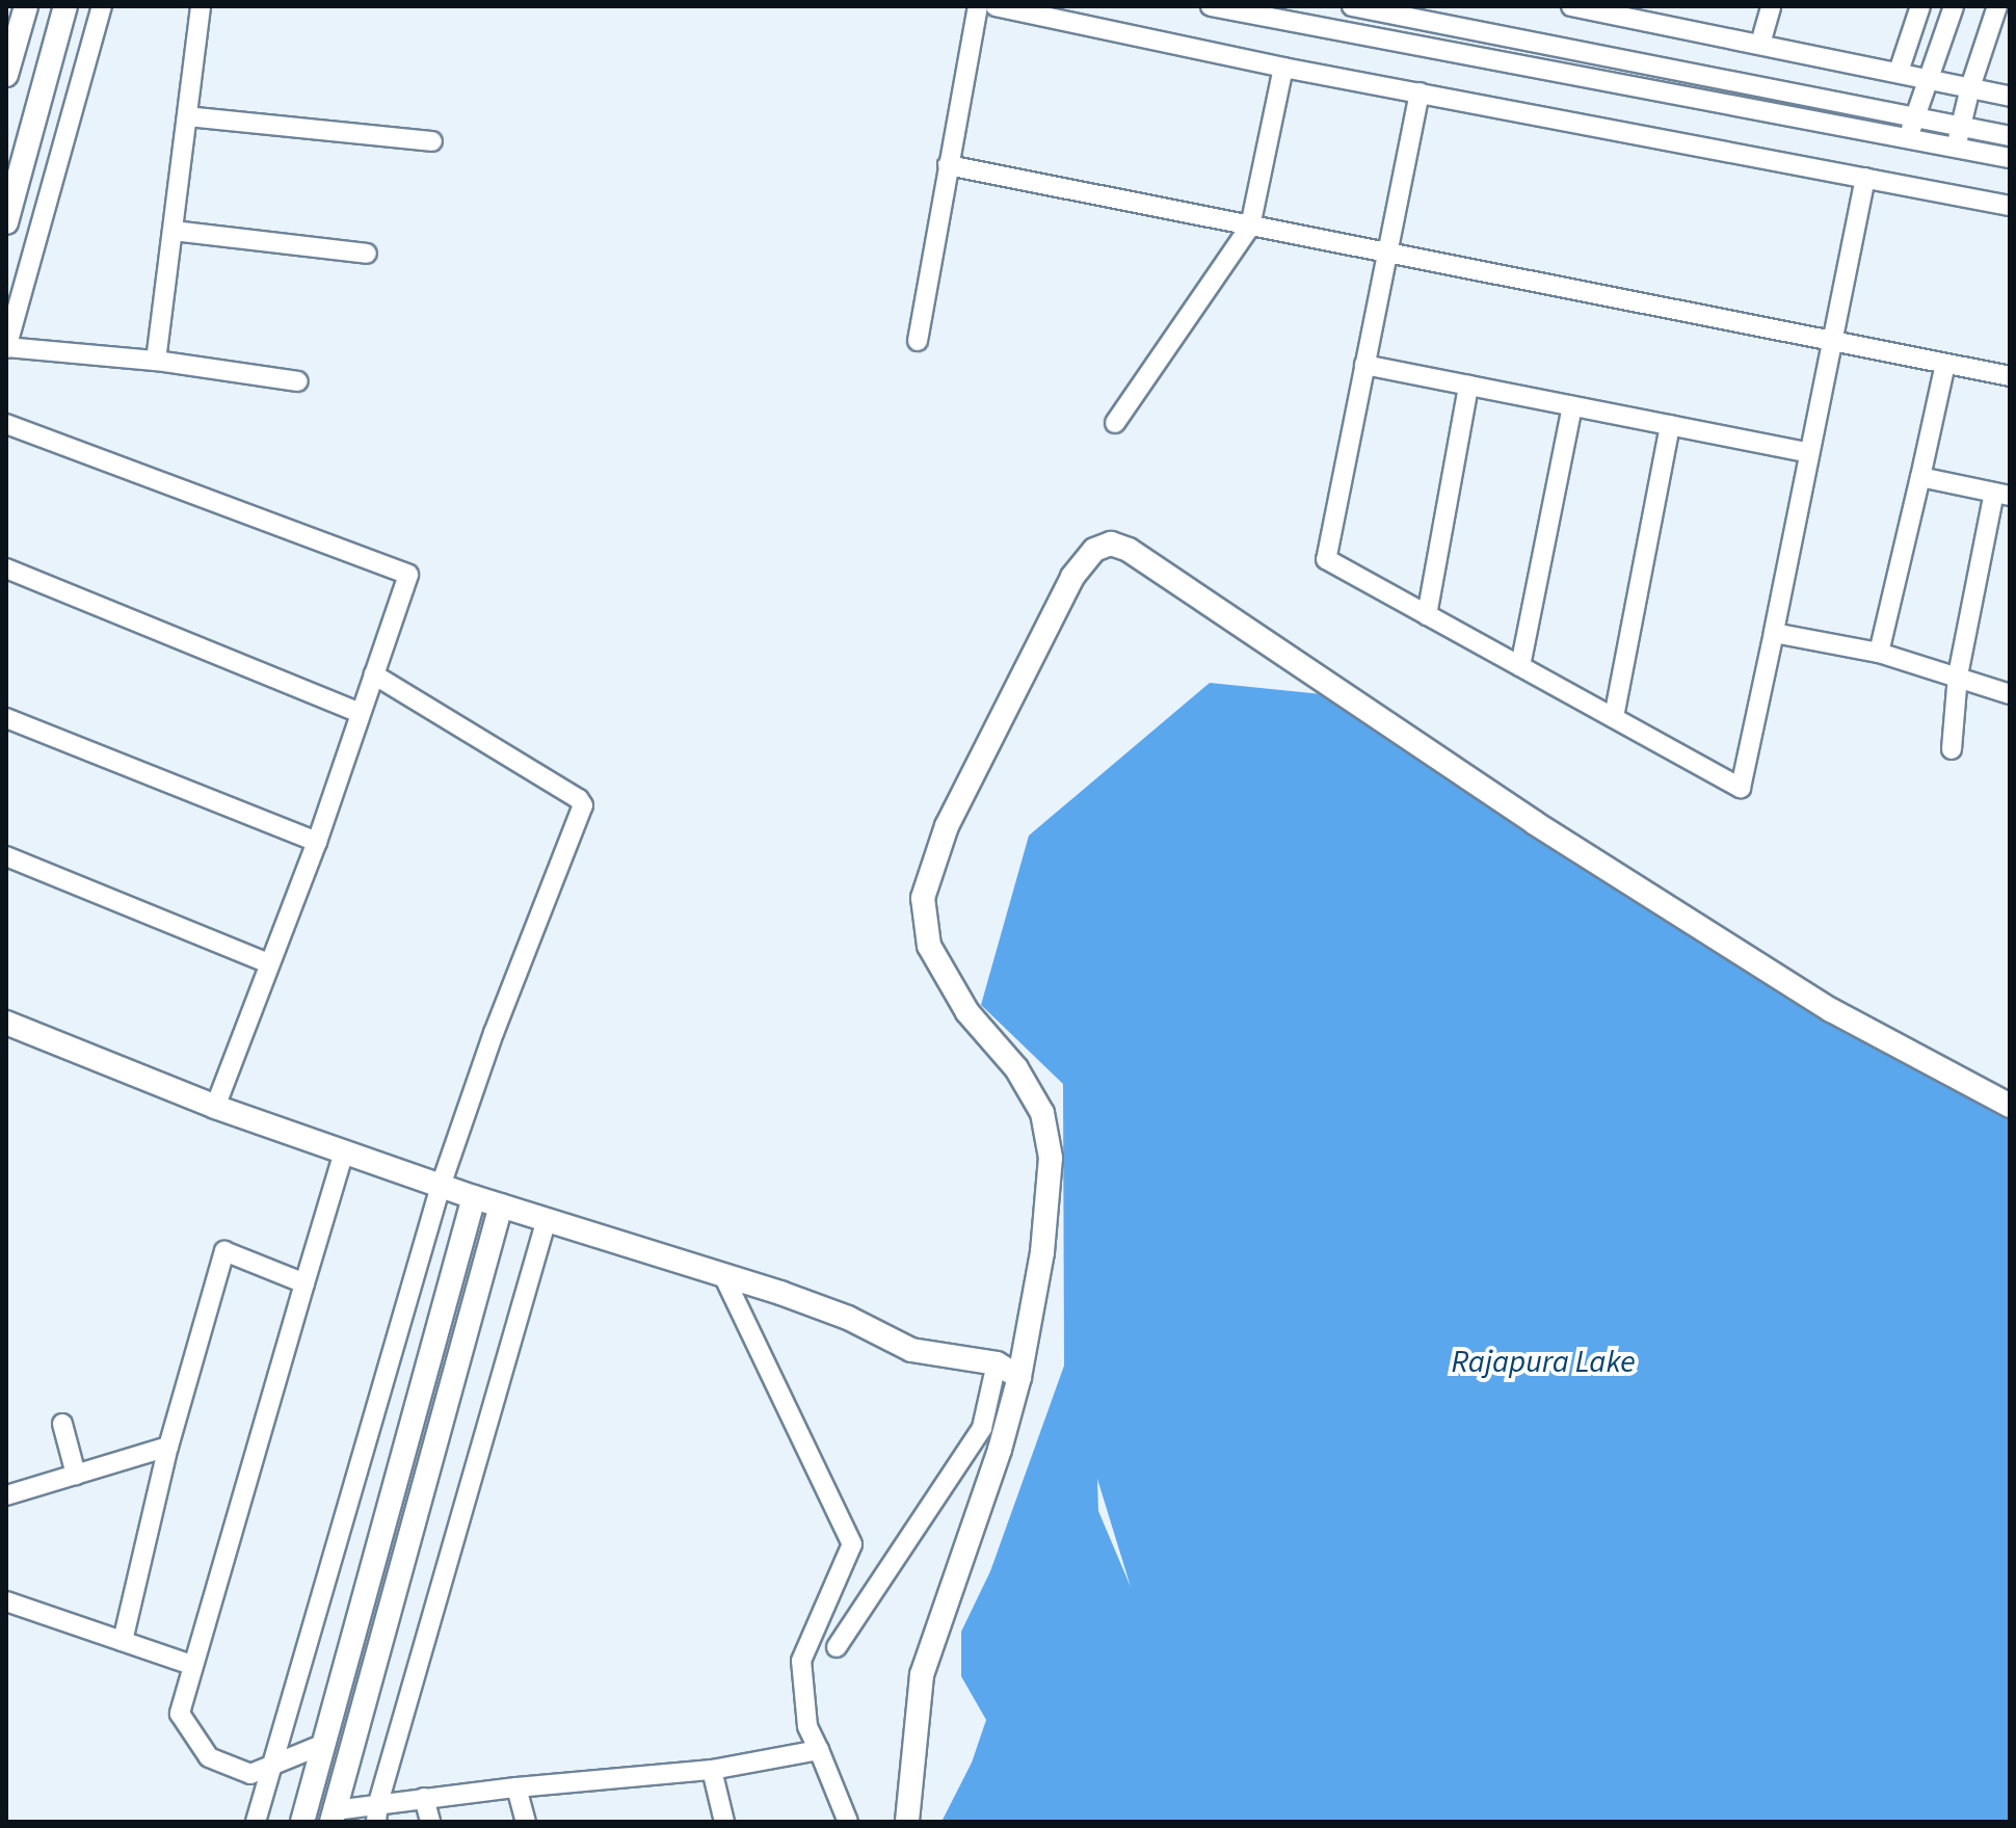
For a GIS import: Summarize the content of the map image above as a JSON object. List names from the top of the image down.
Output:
{
  "water": ["Rajapura Lake"]
}
